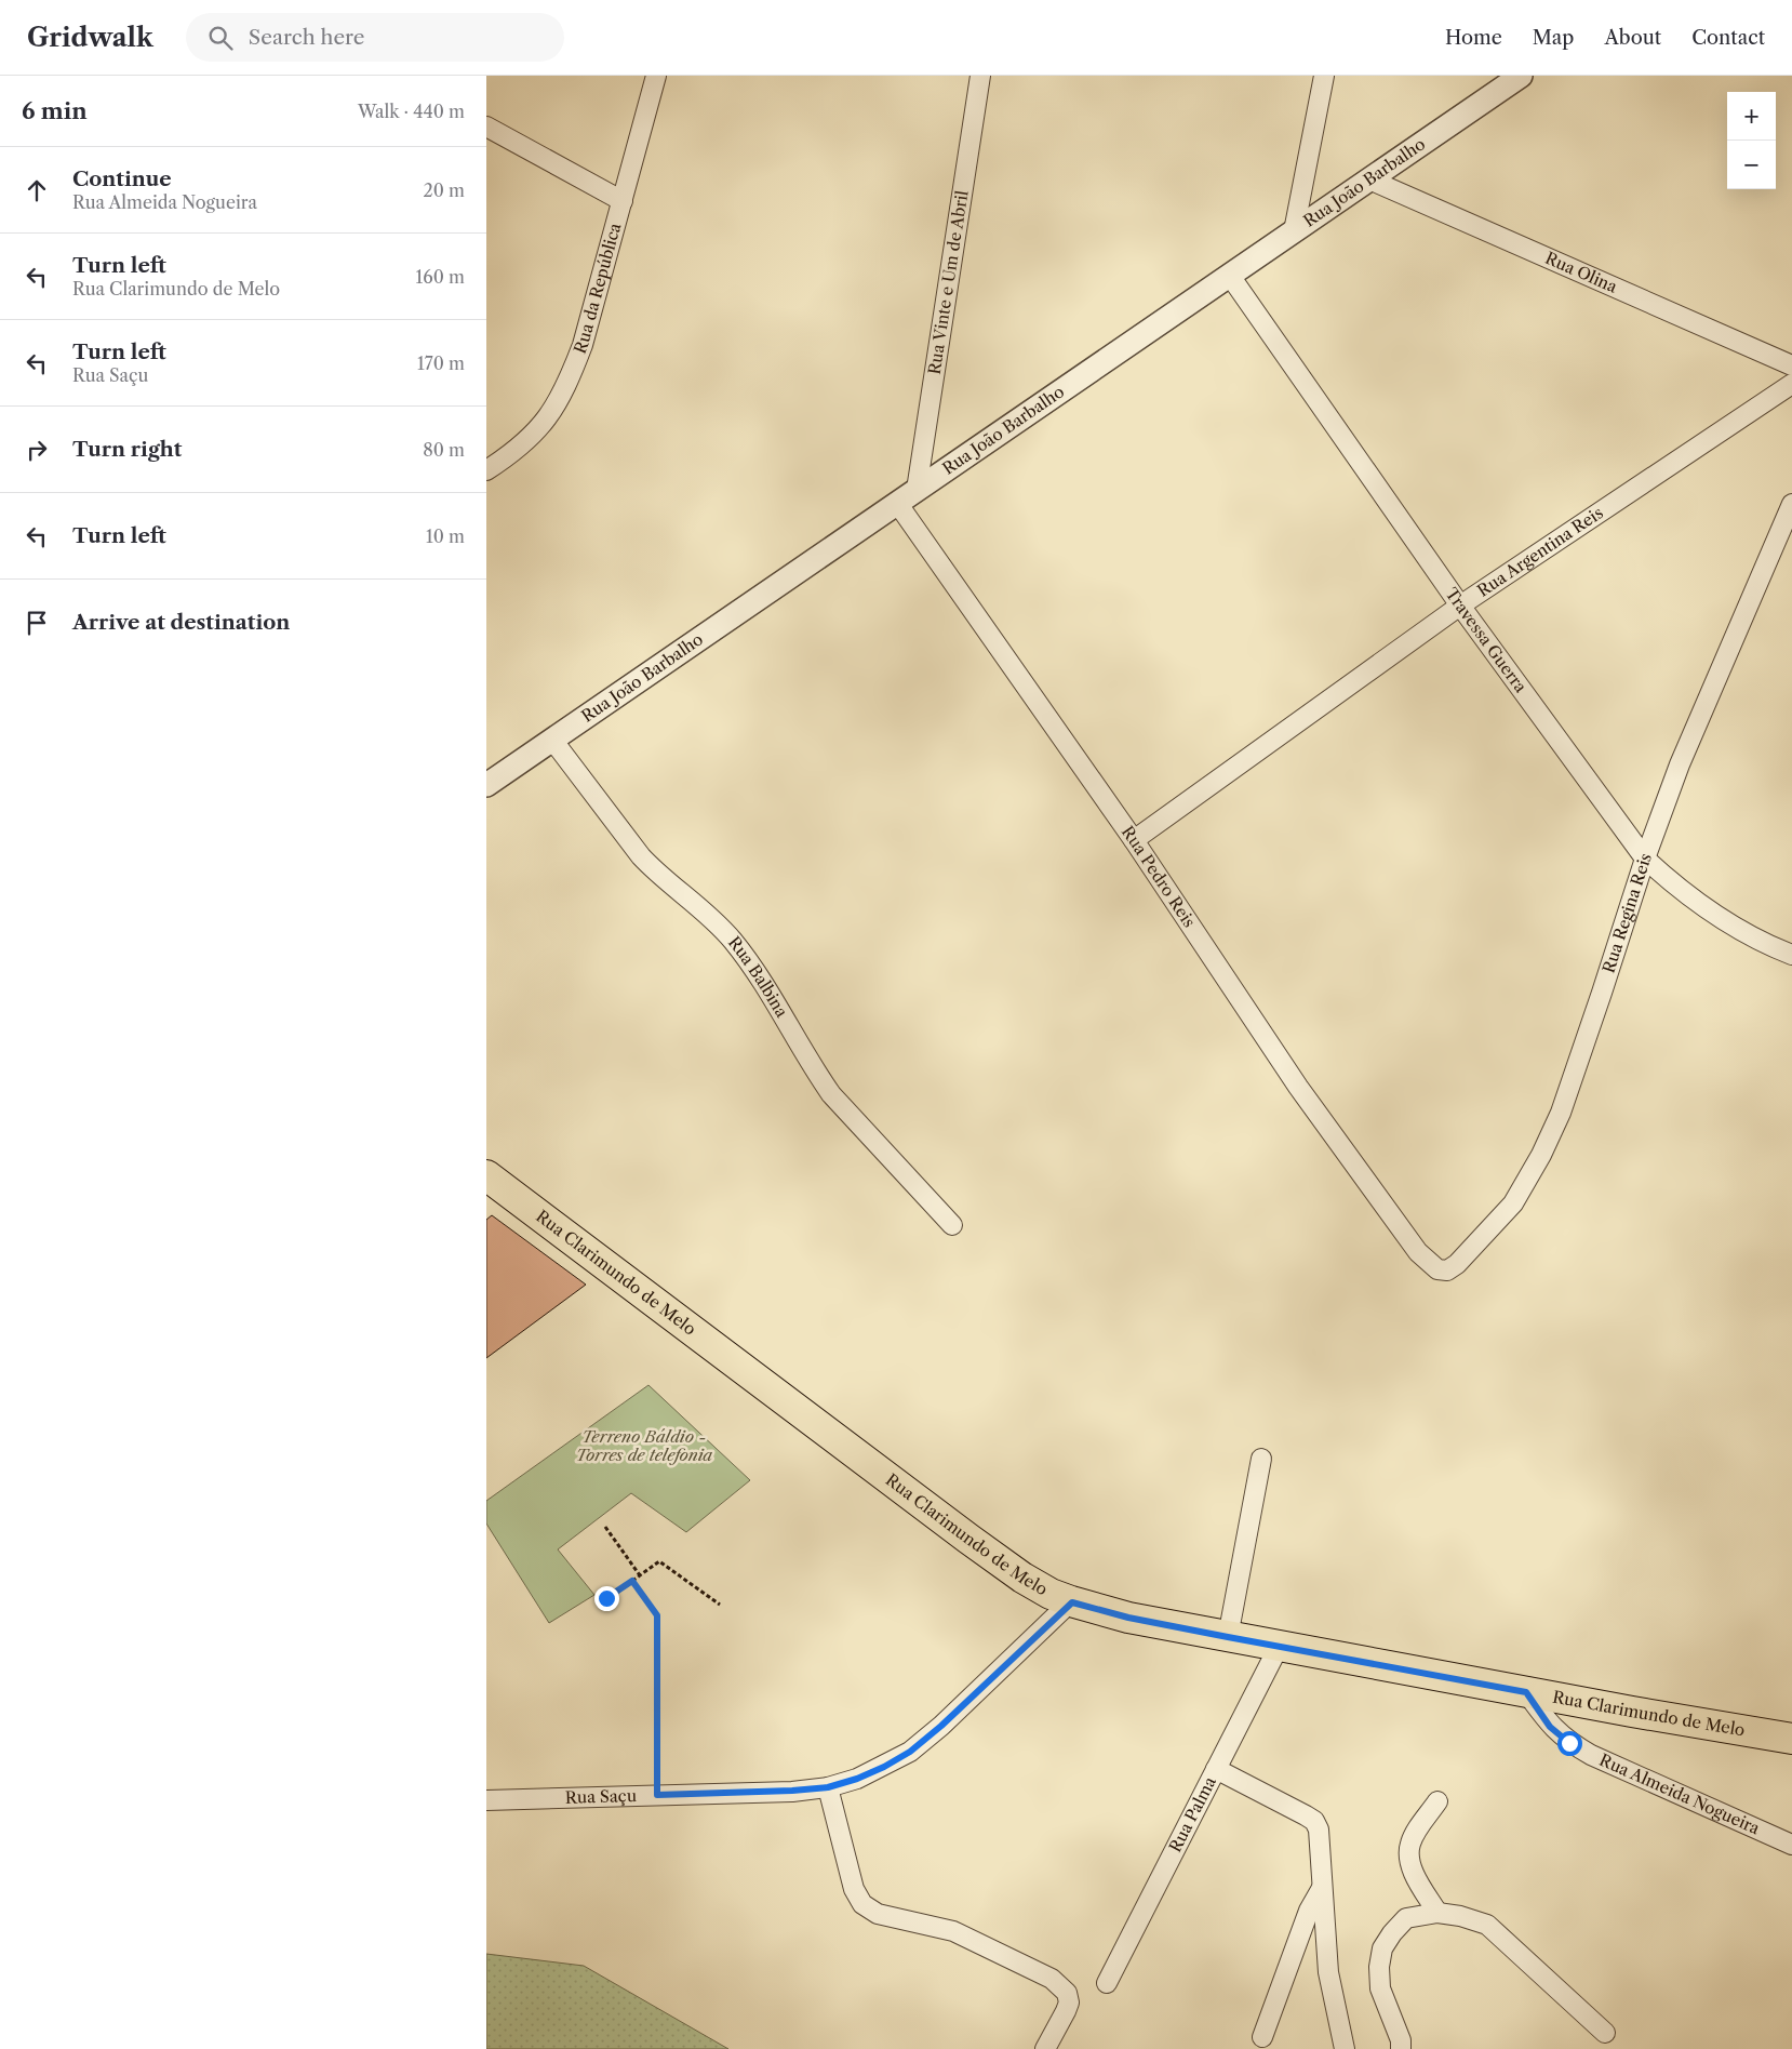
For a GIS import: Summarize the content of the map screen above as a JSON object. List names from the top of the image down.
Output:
{
  "streets": {
    "main road": ["Rua Clarimundo de Melo"],
    "street": [
      "Rua João Barbalho",
      "Rua Olina",
      "Rua Vinte e Um de Abril",
      "Rua da República",
      "Rua Argentina Reis",
      "Travessa Guerra",
      "Rua Pedro Reis",
      "Rua Regina Reis",
      "Rua Balbina",
      "Rua Almeida Nogueira",
      "Rua Saçu",
      "Rua Palma"
    ]
  },
  "crossings": [
    ["Rua João Barbalho", "Rua Olina"],
    ["Rua João Barbalho", "Rua Vinte e Um de Abril"],
    ["Rua João Barbalho", "Travessa Guerra"],
    ["Rua João Barbalho", "Rua Pedro Reis"],
    ["Rua João Barbalho", "Rua Balbina"],
    ["Rua Argentina Reis", "Travessa Guerra"],
    ["Rua Argentina Reis", "Rua Pedro Reis"],
    ["Travessa Guerra", "Rua Regina Reis"],
    ["Rua Pedro Reis", "Rua Regina Reis"],
    ["Rua Clarimundo de Melo", "Rua Almeida Nogueira"],
    ["Rua Clarimundo de Melo", "Rua Saçu"],
    ["Rua Clarimundo de Melo", "Rua Palma"]
  ],
  "parks": ["Terreno Báldio - Torres de telefonia"],
  "page": {
    "header": "Gridwalk",
    "search": "Search here",
    "nav": [
      "Home",
      "Map",
      "About",
      "Contact"
    ],
    "heading": ["6 min", "Walk · 440 m"],
    "map_buttons": ["+", "−"],
    "list": [
      ["Continue", "Rua Almeida Nogueira", "20 m"],
      ["Turn left", "Rua Clarimundo de Melo", "160 m"],
      ["Turn left", "Rua Saçu", "170 m"],
      ["Turn right", "80 m"],
      ["Turn left", "10 m"],
      "Arrive at destination"
    ]
  }
}
